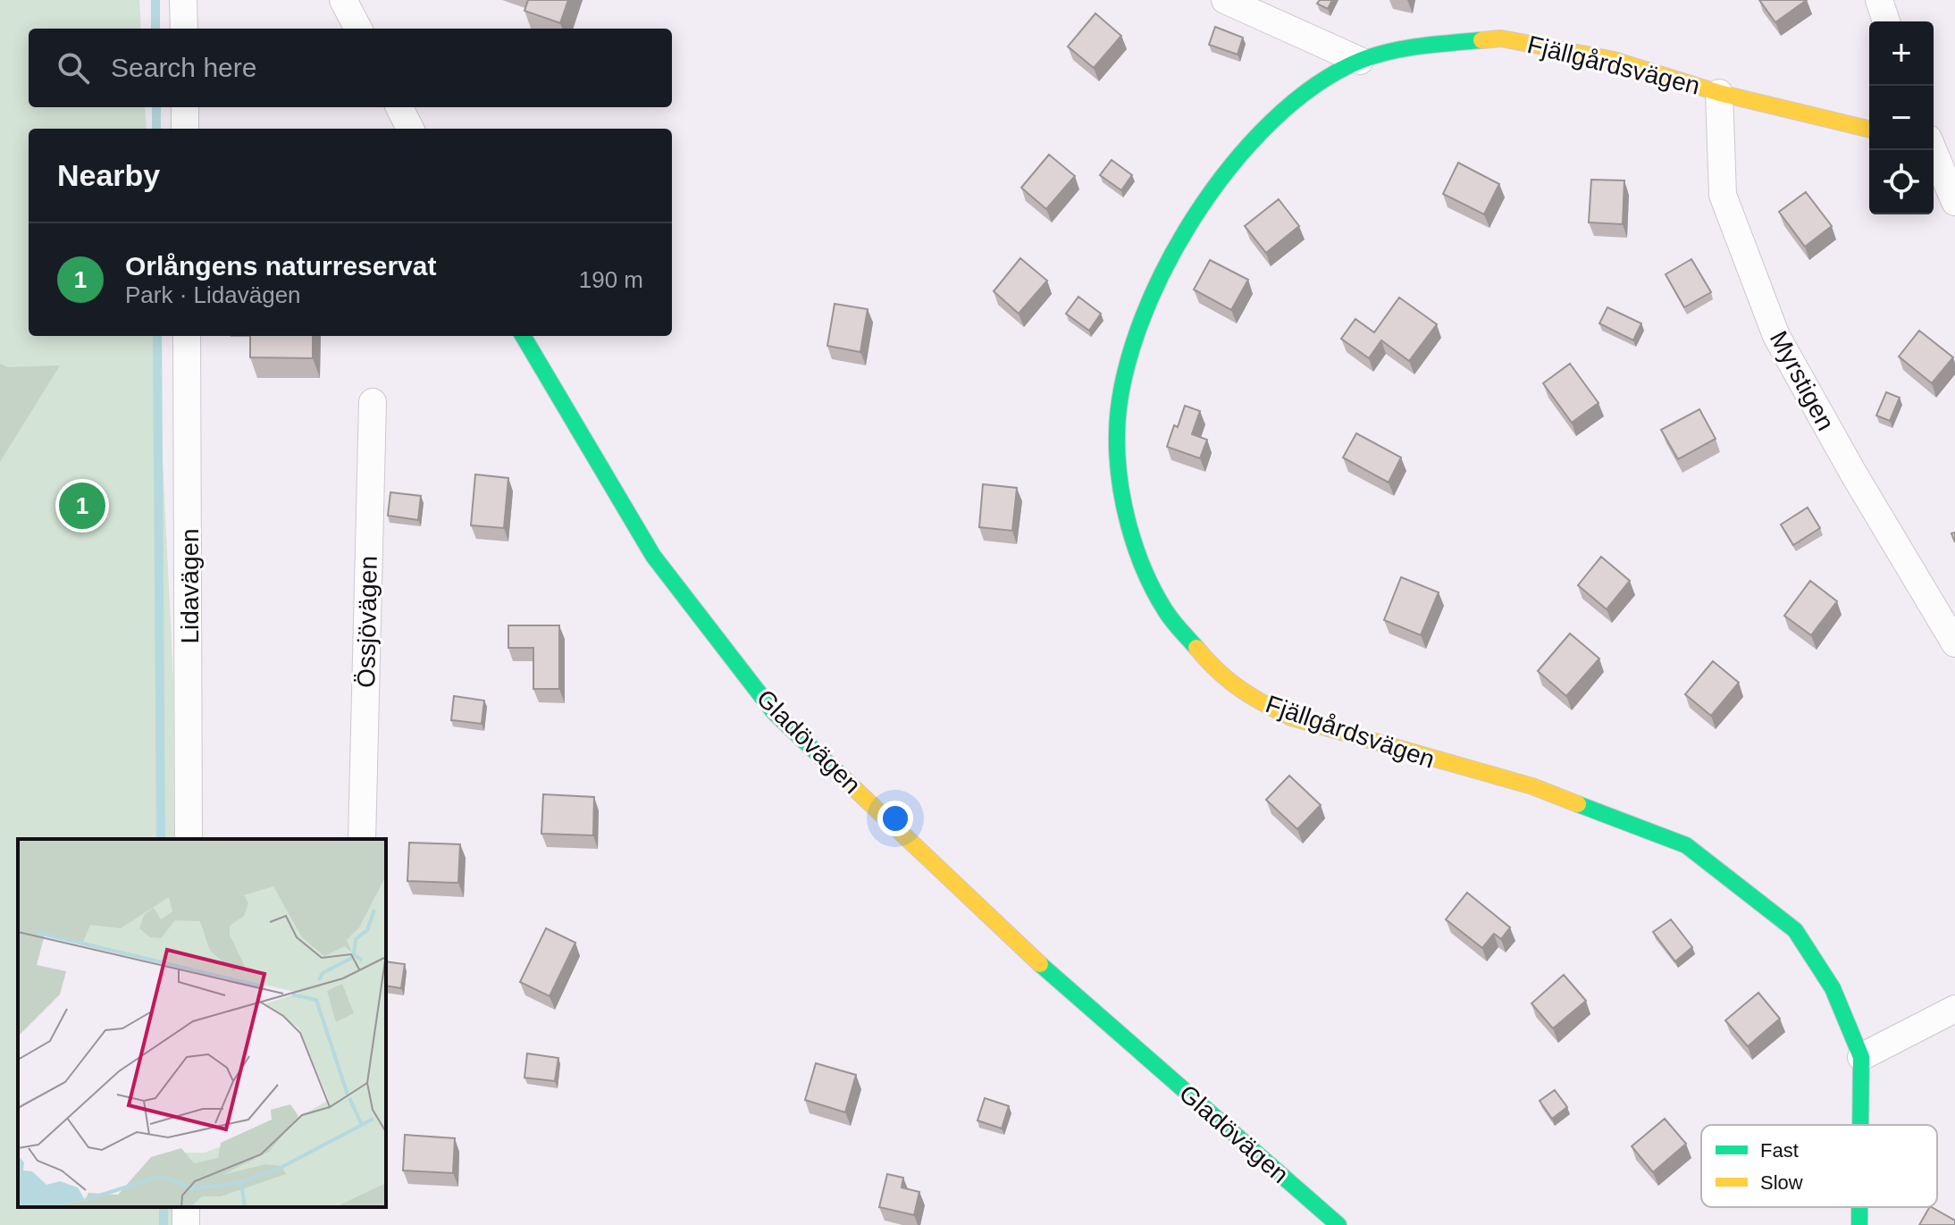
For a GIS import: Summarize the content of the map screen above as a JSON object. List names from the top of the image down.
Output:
{
  "streets": {
    "street": [
      "Fjällgårdsvägen",
      "Myrstigen",
      "Lidavägen",
      "Össjövägen",
      "Gladövägen"
    ]
  },
  "crossings": [
    ["Fjällgårdsvägen", "Myrstigen"]
  ],
  "legend": ["Fast", "Slow"],
  "page": {
    "map_buttons": ["+", "−"],
    "search": "Search here",
    "heading": "Nearby",
    "list": [
      {
        "mark": "1",
        "name": "Orlångens naturreservat",
        "note": "Park · Lidavägen",
        "value": "190 m"
      }
    ],
    "pins": "1"
  }
}
